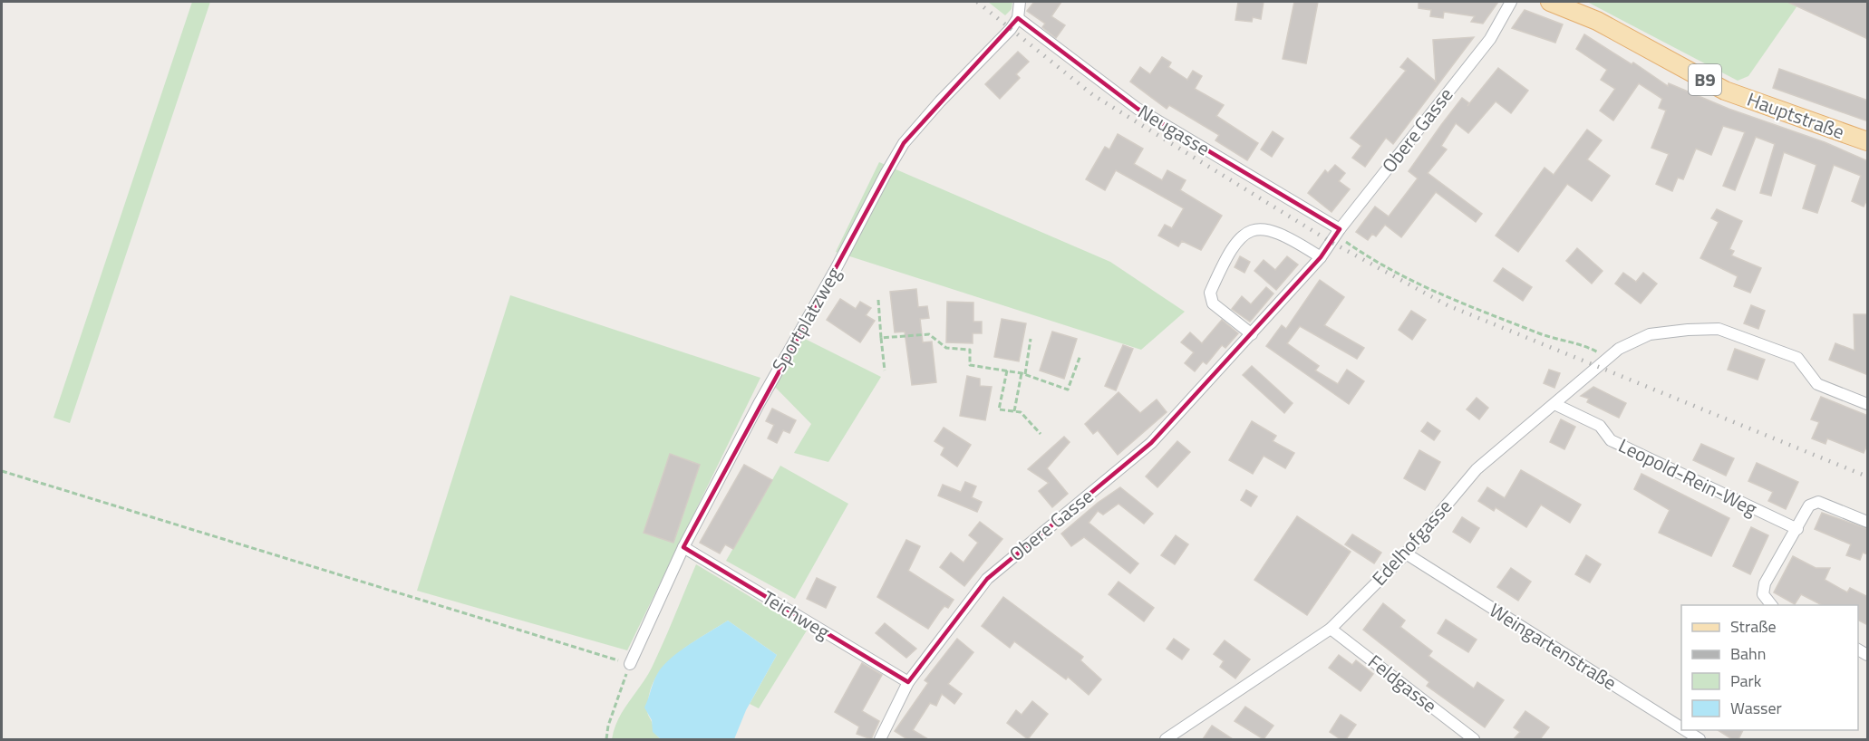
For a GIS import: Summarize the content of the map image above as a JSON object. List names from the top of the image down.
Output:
{
  "streets": {
    "main road": ["B9", "Hauptstraße"],
    "street": [
      "Neugasse",
      "Obere Gasse",
      "Sportplatzweg",
      "Leopold-Rein-Weg",
      "Edelhofgasse",
      "Teichweg",
      "Weingartenstraße",
      "Feldgasse"
    ]
  },
  "crossings": [
    ["Neugasse", "Obere Gasse"],
    ["Neugasse", "Sportplatzweg"],
    ["Obere Gasse", "Teichweg"],
    ["Sportplatzweg", "Teichweg"],
    ["Leopold-Rein-Weg", "Edelhofgasse"],
    ["Edelhofgasse", "Weingartenstraße"],
    ["Edelhofgasse", "Feldgasse"]
  ],
  "legend": [
    "Straße",
    "Bahn",
    "Park",
    "Wasser"
  ]
}
